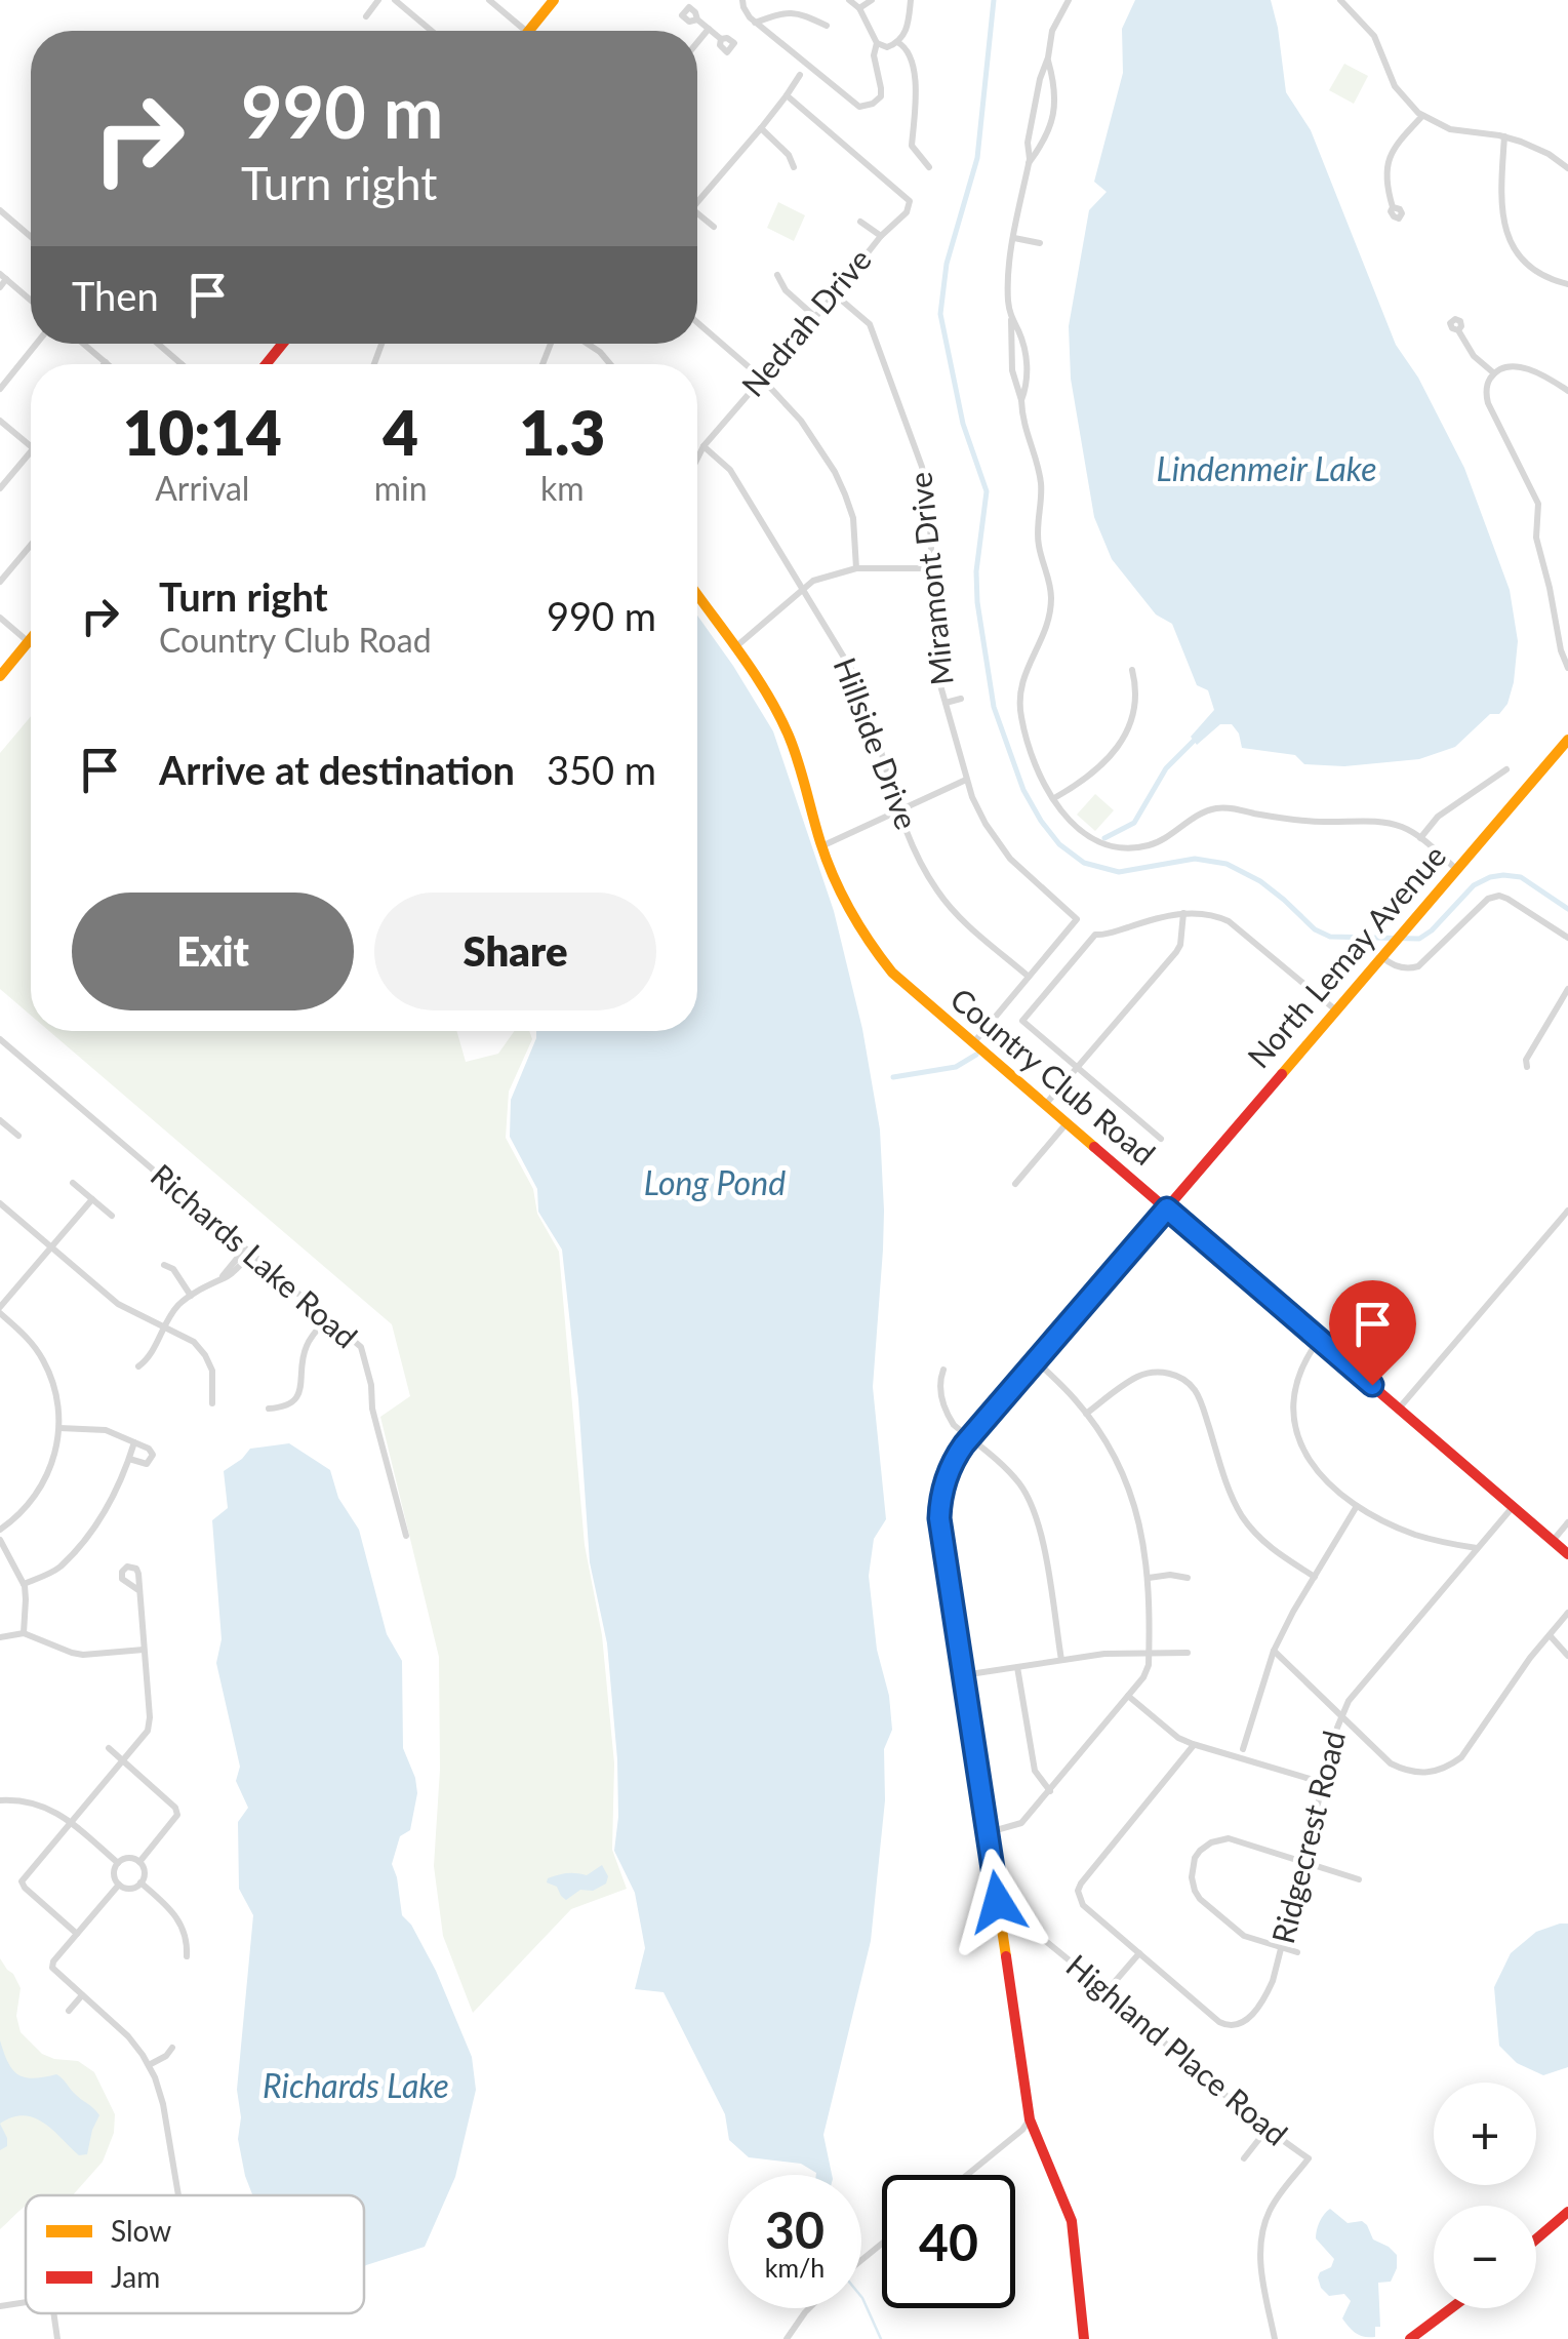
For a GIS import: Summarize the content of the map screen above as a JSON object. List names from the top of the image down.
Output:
{
  "streets": {
    "street": [
      "Nedrah Drive",
      "Miramont Drive",
      "Hillside Drive",
      "North Lemay Avenue",
      "Country Club Road",
      "Richards Lake Road",
      "Ridgecrest Road",
      "Highland Place Road"
    ]
  },
  "crossings": [
    ["Nedrah Drive", "Miramont Drive"],
    ["Nedrah Drive", "Hillside Drive"],
    ["Miramont Drive", "Hillside Drive"],
    ["North Lemay Avenue", "Country Club Road"],
    ["North Lemay Avenue", "Highland Place Road"],
    ["Country Club Road", "Ridgecrest Road"]
  ],
  "water": ["Lindenmeir Lake", "Long Pond", "Richards Lake"],
  "legend": ["Slow", "Jam"],
  "page": {
    "turn": ["990 m", "Turn right"],
    "then": "Then",
    "eta": [
      "10:14",
      "Arrival",
      "4",
      "min",
      "1.3",
      "km"
    ],
    "list": [
      {
        "name": "Turn right",
        "note": "Country Club Road",
        "value": "990 m"
      },
      {
        "name": "Arrive at destination",
        "value": "350 m"
      }
    ],
    "buttons": ["Exit", "Share"],
    "map_buttons": ["+", "−"],
    "speed": "30 km/h",
    "limit": "40"
  }
}
